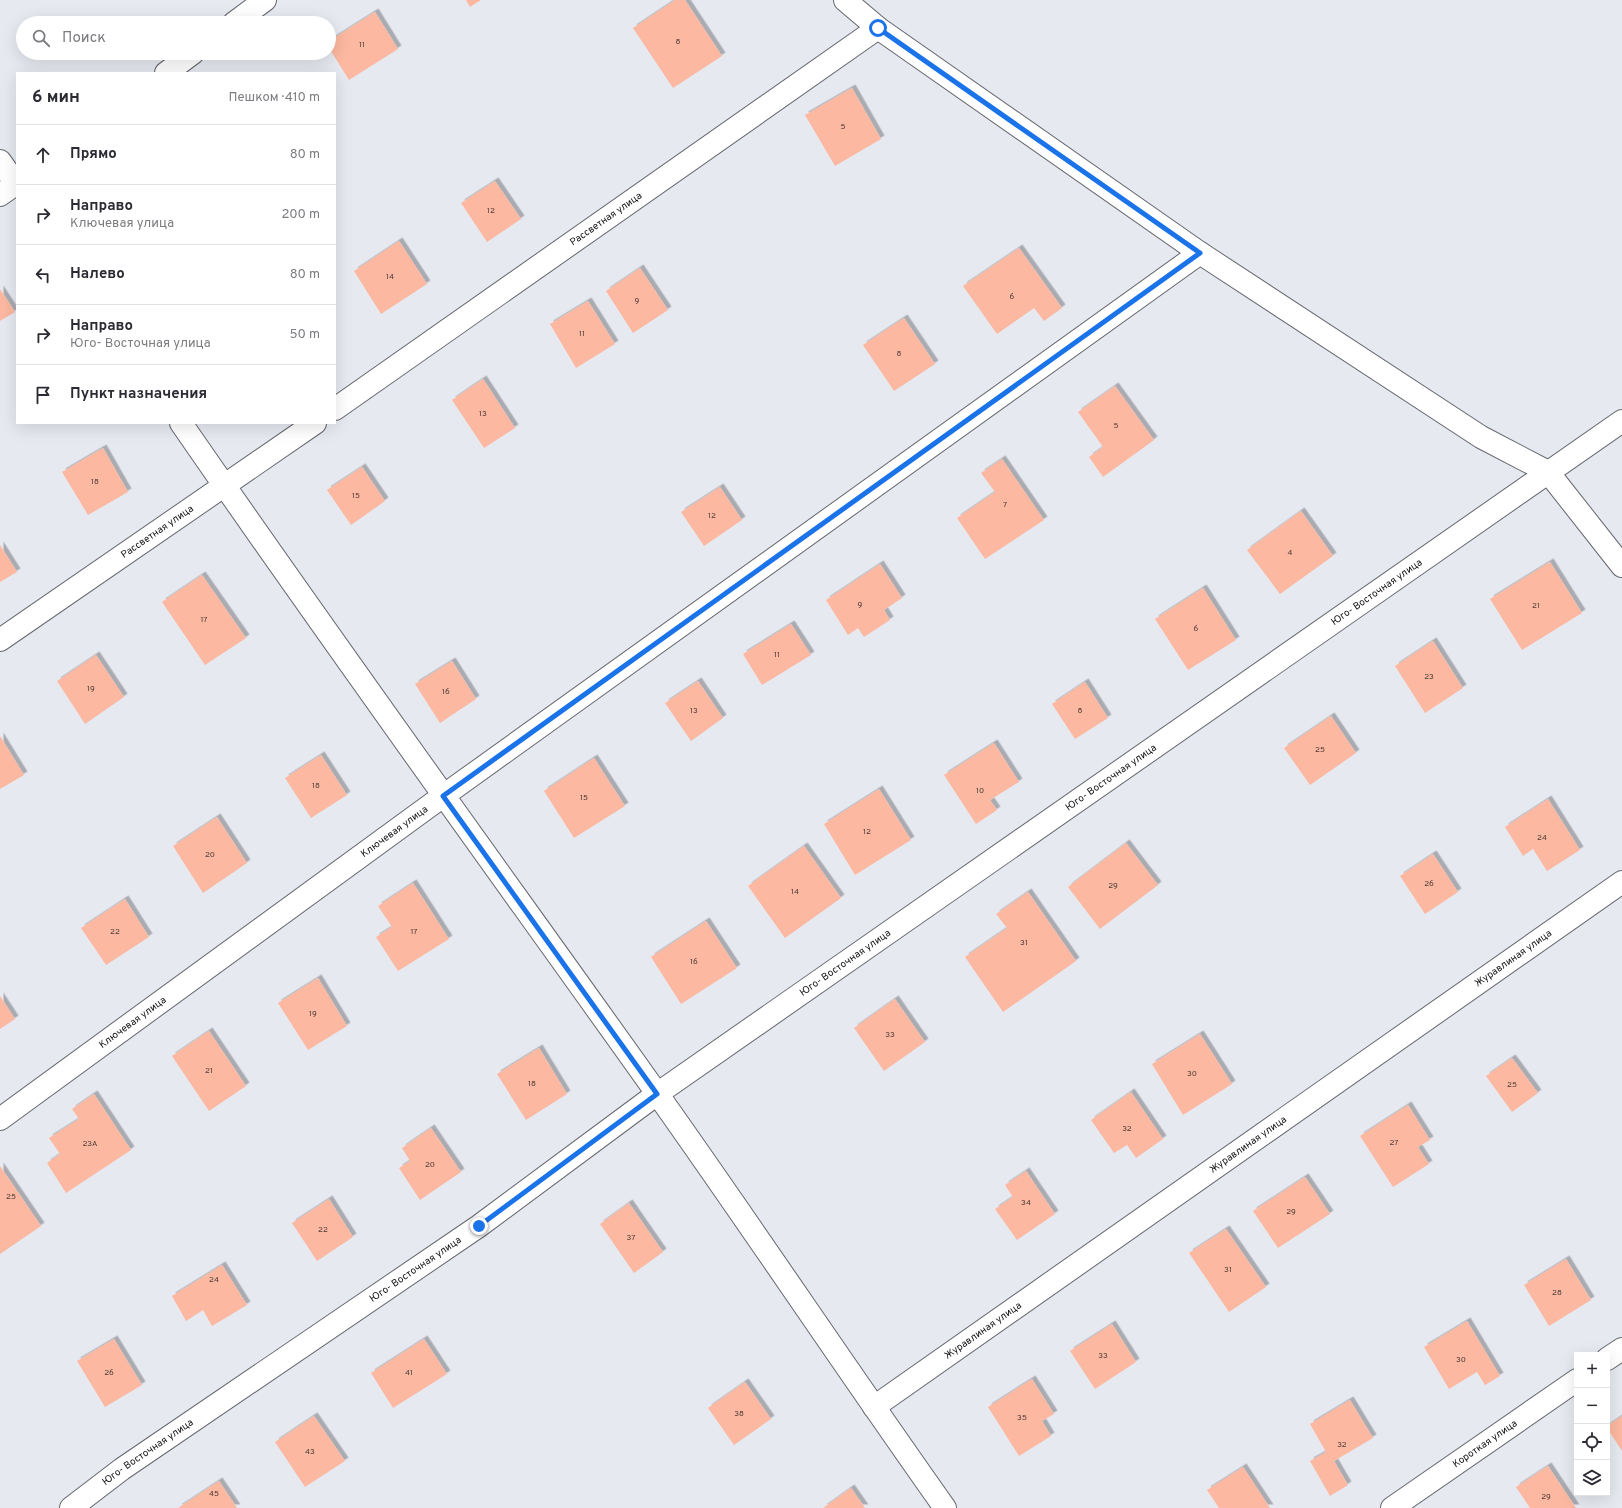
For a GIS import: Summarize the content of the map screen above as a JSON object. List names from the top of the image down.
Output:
{
  "streets": {
    "street": [
      "Рассветная улица",
      "Юго- Восточная улица",
      "Ключевая улица",
      "Журавлиная улица",
      "Короткая улица"
    ]
  },
  "house_numbers": [
    "8",
    "11",
    "5",
    "12",
    "14",
    "6",
    "9",
    "11",
    "8",
    "13",
    "5",
    "18",
    "15",
    "7",
    "12",
    "4",
    "9",
    "21",
    "17",
    "6",
    "11",
    "23",
    "19",
    "16",
    "13",
    "8",
    "25",
    "18",
    "10",
    "15",
    "12",
    "24",
    "20",
    "26",
    "29",
    "14",
    "22",
    "17",
    "31",
    "16",
    "19",
    "33",
    "21",
    "30",
    "18",
    "25",
    "32",
    "27",
    "23А",
    "20",
    "25",
    "34",
    "29",
    "22",
    "37",
    "31",
    "24",
    "28",
    "33",
    "30",
    "26",
    "41",
    "38",
    "35",
    "32",
    "43",
    "45",
    "29"
  ],
  "page": {
    "search": "Поиск",
    "heading": ["6 мин", "Пешком · 410 m"],
    "list": [
      ["Прямо", "80 m"],
      ["Направо", "Ключевая улица", "200 m"],
      ["Налево", "80 m"],
      ["Направо", "Юго- Восточная улица", "50 m"],
      "Пункт назначения"
    ],
    "map_buttons": ["+", "−"]
  }
}
